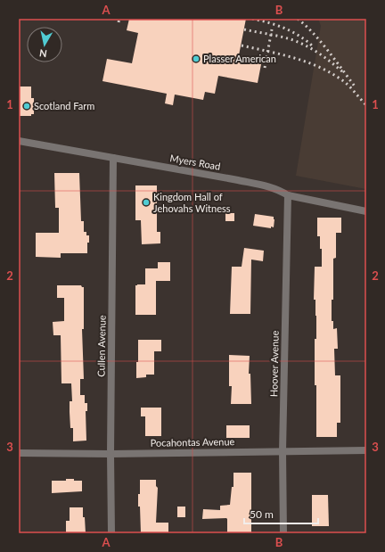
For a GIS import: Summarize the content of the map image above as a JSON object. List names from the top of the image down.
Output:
{
  "streets": {
    "street": [
      "Myers Road",
      "Cullen Avenue",
      "Hoover Avenue",
      "Pocahontas Avenue"
    ]
  },
  "crossings": [
    ["Myers Road", "Cullen Avenue"],
    ["Myers Road", "Hoover Avenue"],
    ["Cullen Avenue", "Pocahontas Avenue"],
    ["Hoover Avenue", "Pocahontas Avenue"]
  ],
  "places": ["Plasser American", "Scotland Farm", "Kingdom Hall of Jehovahs Witness"],
  "scale_bar": "50 m",
  "north": "bottom",
  "grid": {
    "columns": ["A", "B"],
    "rows": ["1", "2", "3"]
  }
}
